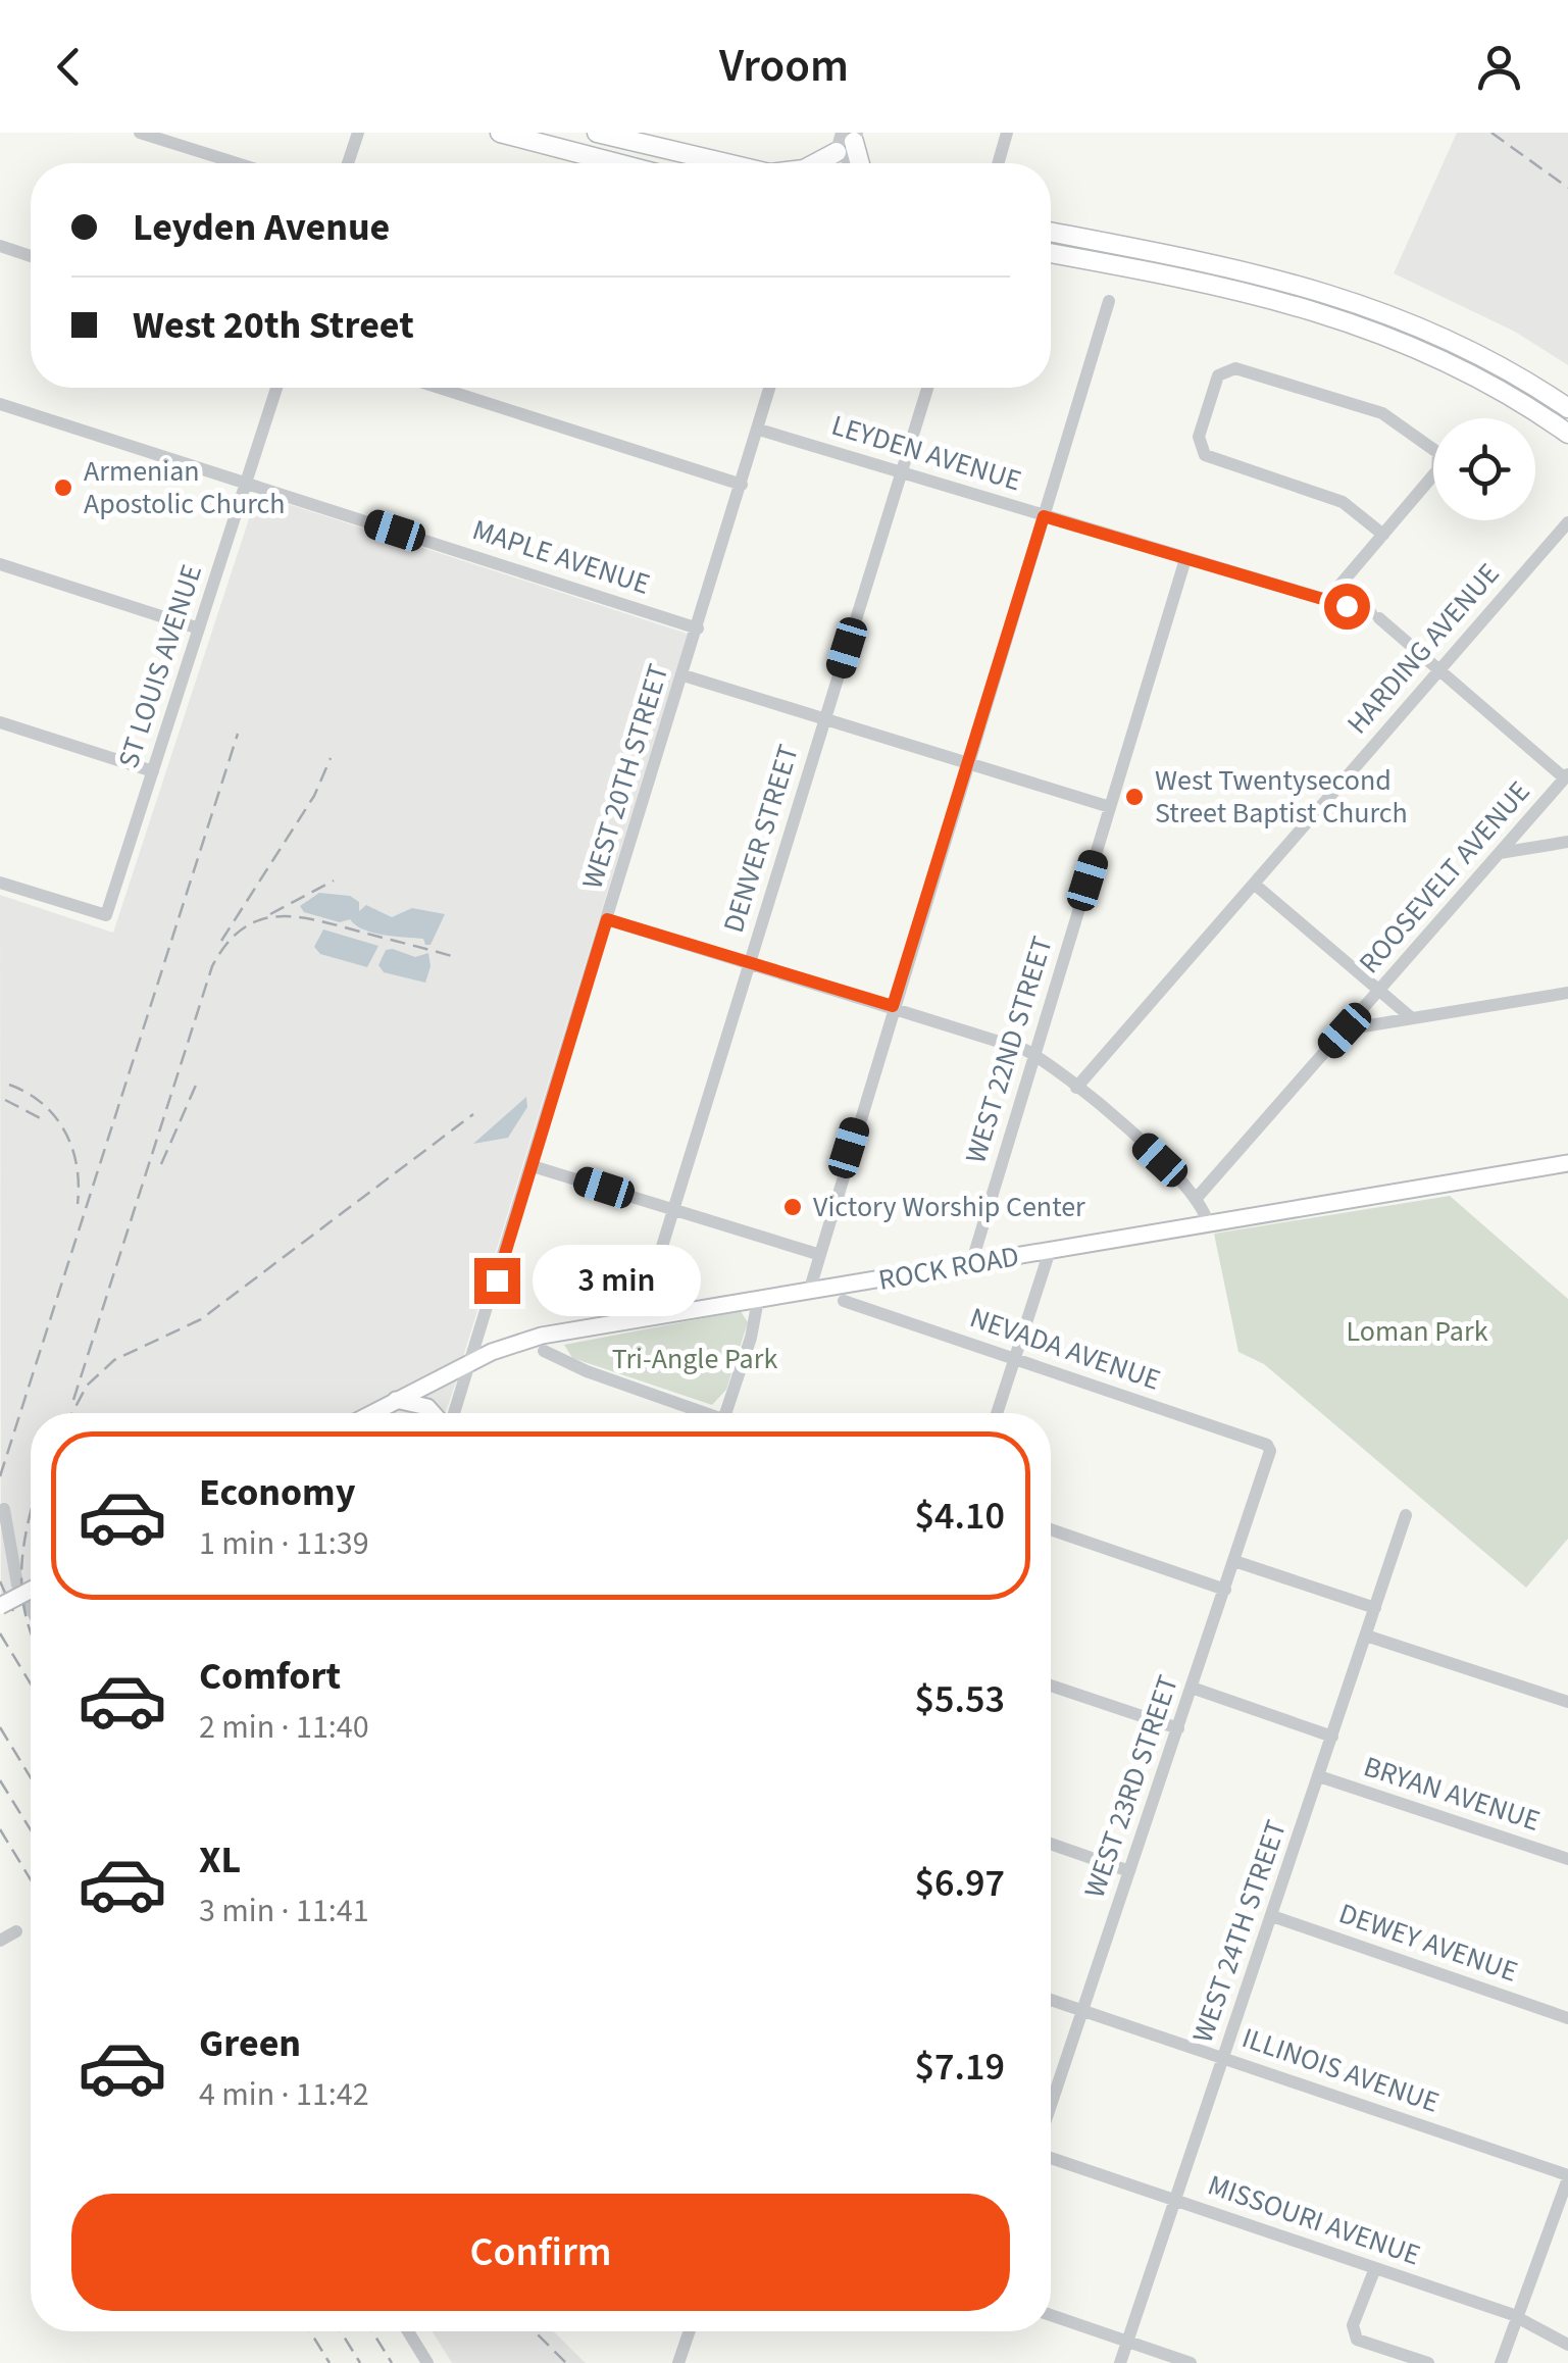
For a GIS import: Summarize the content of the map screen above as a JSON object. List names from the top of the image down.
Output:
{
  "streets": {
    "main road": ["ROCK ROAD"],
    "street": [
      "LEYDEN AVENUE",
      "MAPLE AVENUE",
      "HARDING AVENUE",
      "ST LOUIS AVENUE",
      "WEST 20TH STREET",
      "DENVER STREET",
      "ROOSEVELT AVENUE",
      "WEST 22ND STREET",
      "NEVADA AVENUE",
      "WEST 23RD STREET",
      "BRYAN AVENUE",
      "WEST 24TH STREET",
      "DEWEY AVENUE",
      "ILLINOIS AVENUE",
      "MISSOURI AVENUE"
    ]
  },
  "crossings": [
    ["LEYDEN AVENUE", "HARDING AVENUE"],
    ["LEYDEN AVENUE", "WEST 20TH STREET"],
    ["LEYDEN AVENUE", "DENVER STREET"],
    ["LEYDEN AVENUE", "WEST 22ND STREET"],
    ["MAPLE AVENUE", "ST LOUIS AVENUE"],
    ["MAPLE AVENUE", "WEST 20TH STREET"],
    ["WEST 20TH STREET", "ROCK ROAD"],
    ["DENVER STREET", "ROCK ROAD"],
    ["WEST 22ND STREET", "ROCK ROAD"],
    ["NEVADA AVENUE", "WEST 23RD STREET"],
    ["WEST 23RD STREET", "BRYAN AVENUE"],
    ["WEST 23RD STREET", "ILLINOIS AVENUE"],
    ["BRYAN AVENUE", "WEST 24TH STREET"],
    ["WEST 24TH STREET", "DEWEY AVENUE"],
    ["WEST 24TH STREET", "ILLINOIS AVENUE"],
    ["WEST 24TH STREET", "MISSOURI AVENUE"]
  ],
  "parks": ["Loman Park", "Tri-Angle Park"],
  "places": ["Armenian Apostolic Church", "West Twentysecond Street Baptist Church", "Victory Worship Center"],
  "page": {
    "header": "Vroom",
    "banner": ["Leyden Avenue", "West 20th Street"],
    "bubble": "3 min",
    "list": [
      {
        "name": "Economy",
        "note": "1 min · 11:39",
        "value": "$4.10"
      },
      {
        "name": "Comfort",
        "note": "2 min · 11:40",
        "value": "$5.53"
      },
      {
        "name": "XL",
        "note": "3 min · 11:41",
        "value": "$6.97"
      },
      {
        "name": "Green",
        "note": "4 min · 11:42",
        "value": "$7.19"
      }
    ],
    "buttons": "Confirm"
  }
}
